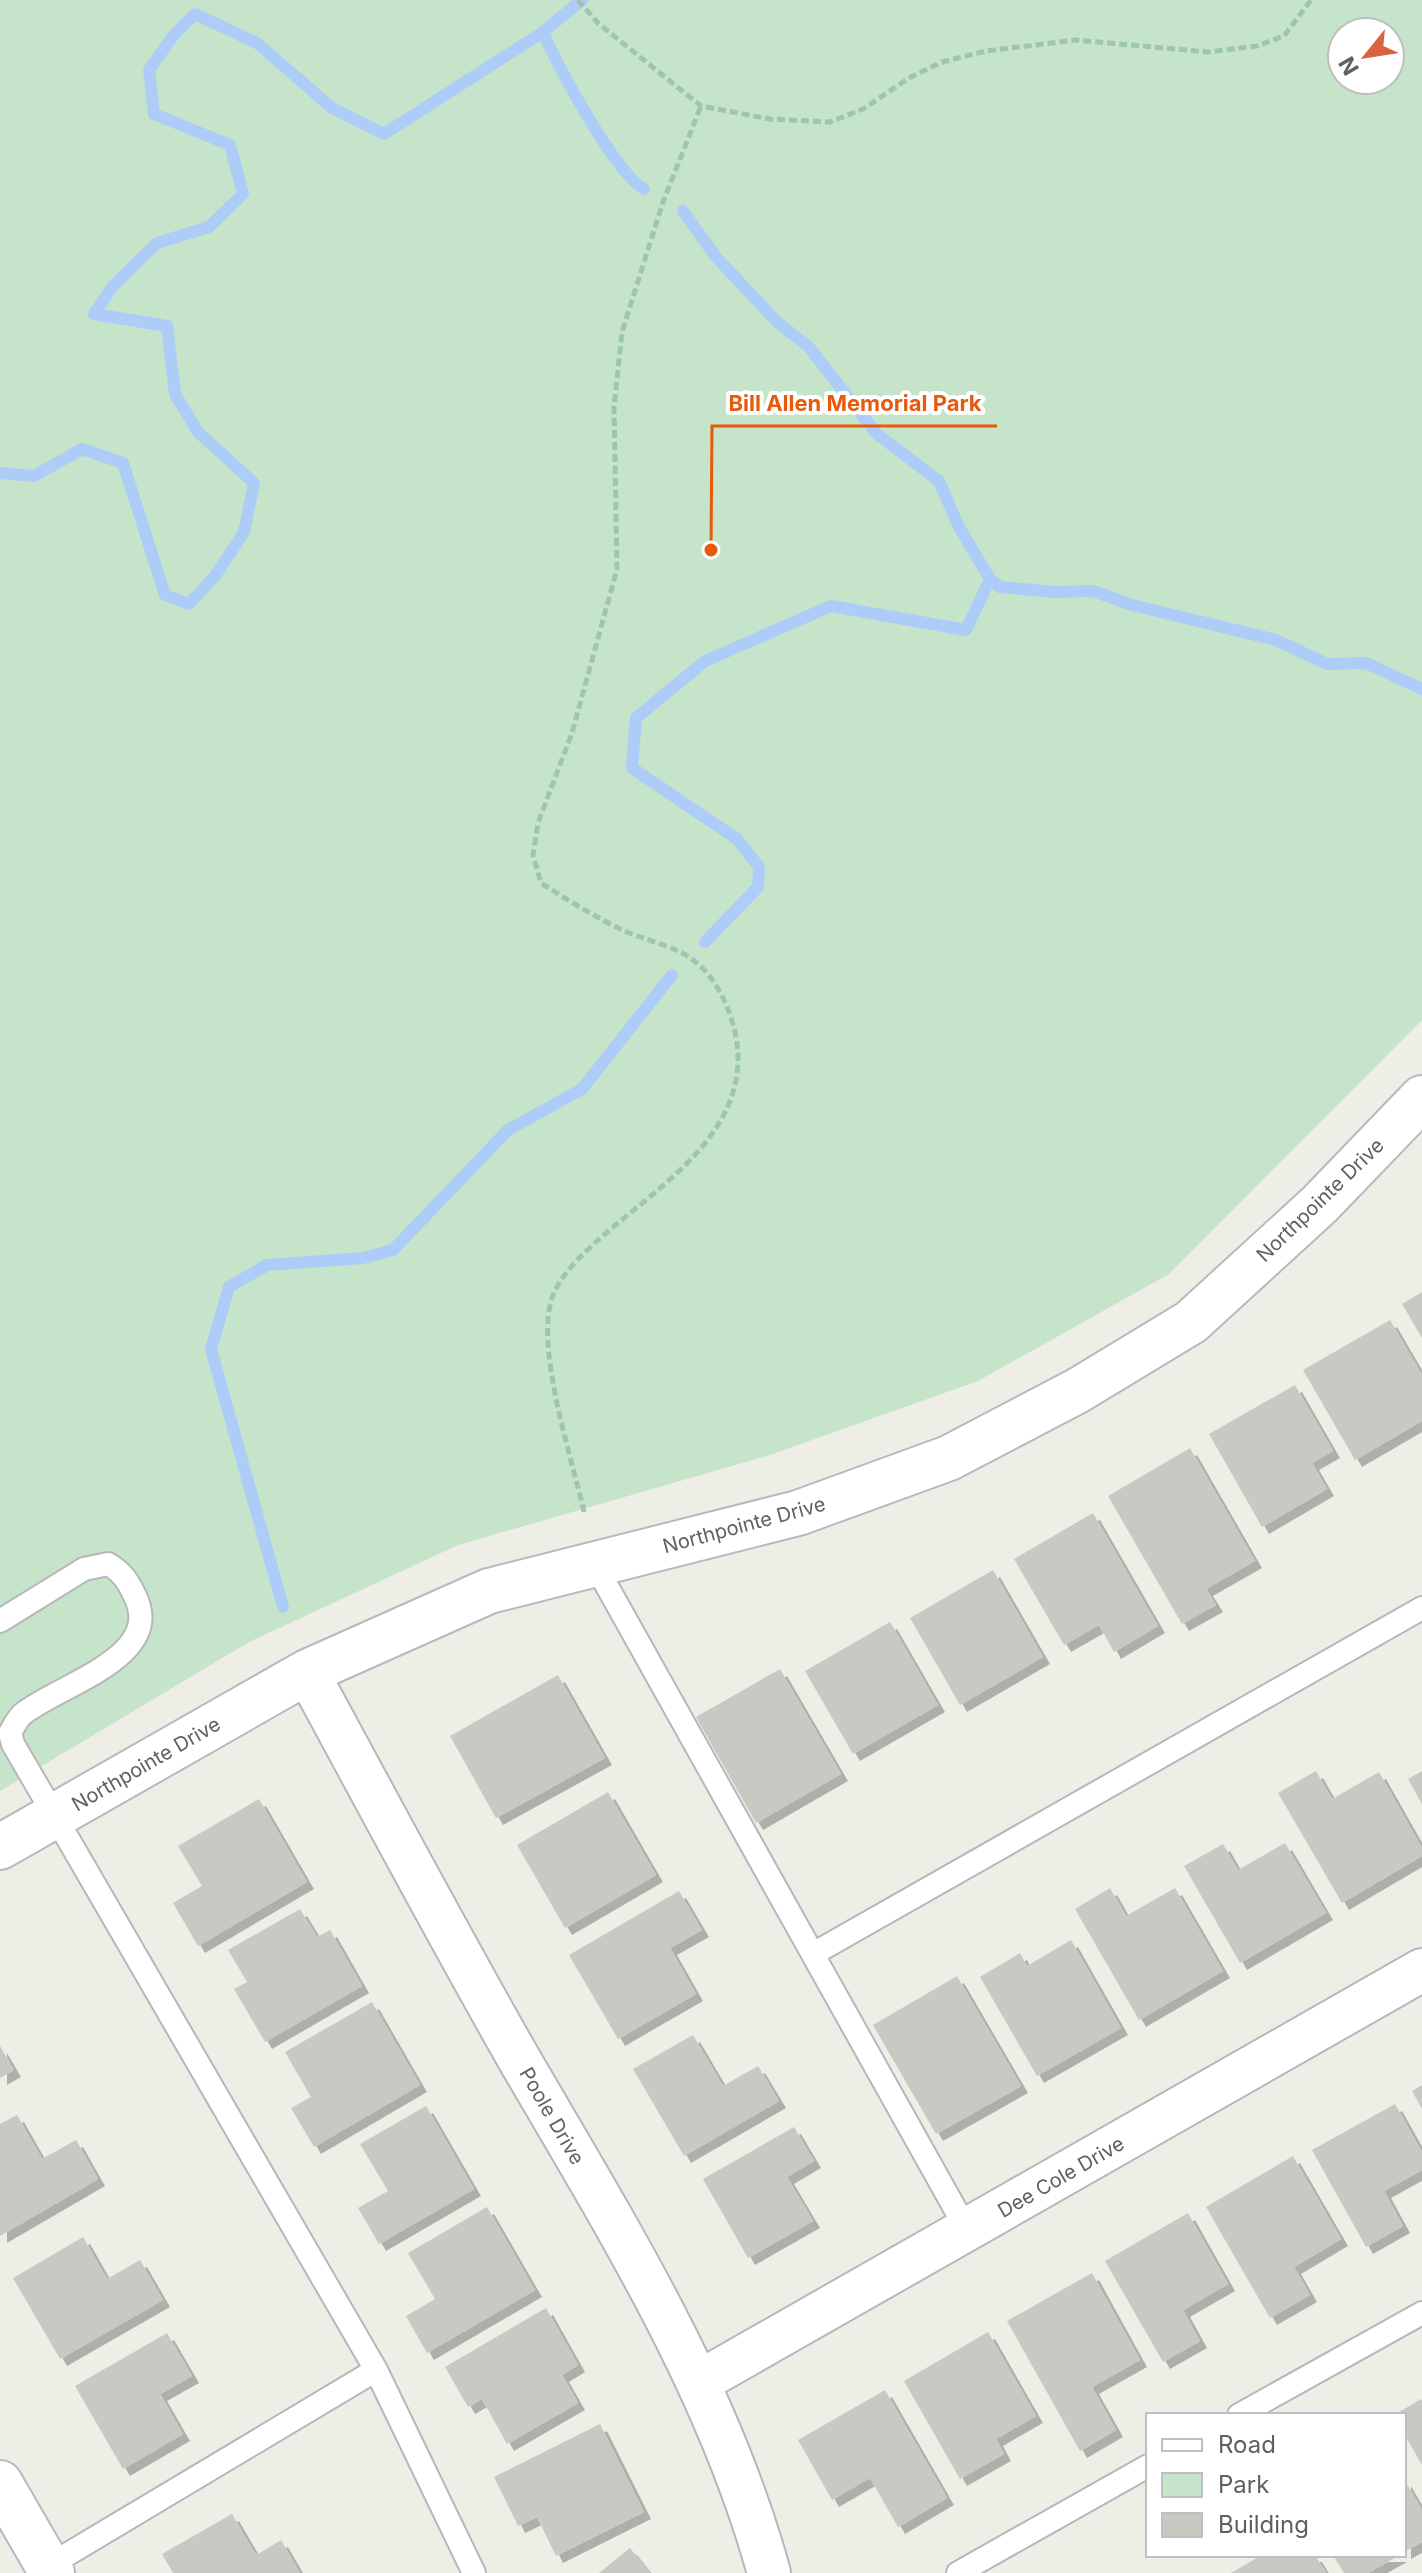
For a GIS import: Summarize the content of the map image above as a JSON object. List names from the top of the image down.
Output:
{
  "streets": {
    "street": ["Northpointe Drive", "Poole Drive", "Dee Cole Drive"]
  },
  "crossings": [
    ["Northpointe Drive", "Poole Drive"],
    ["Poole Drive", "Dee Cole Drive"]
  ],
  "places": ["Bill Allen Memorial Park"],
  "legend": ["Road", "Park", "Building"],
  "north": "bottom left"
}
